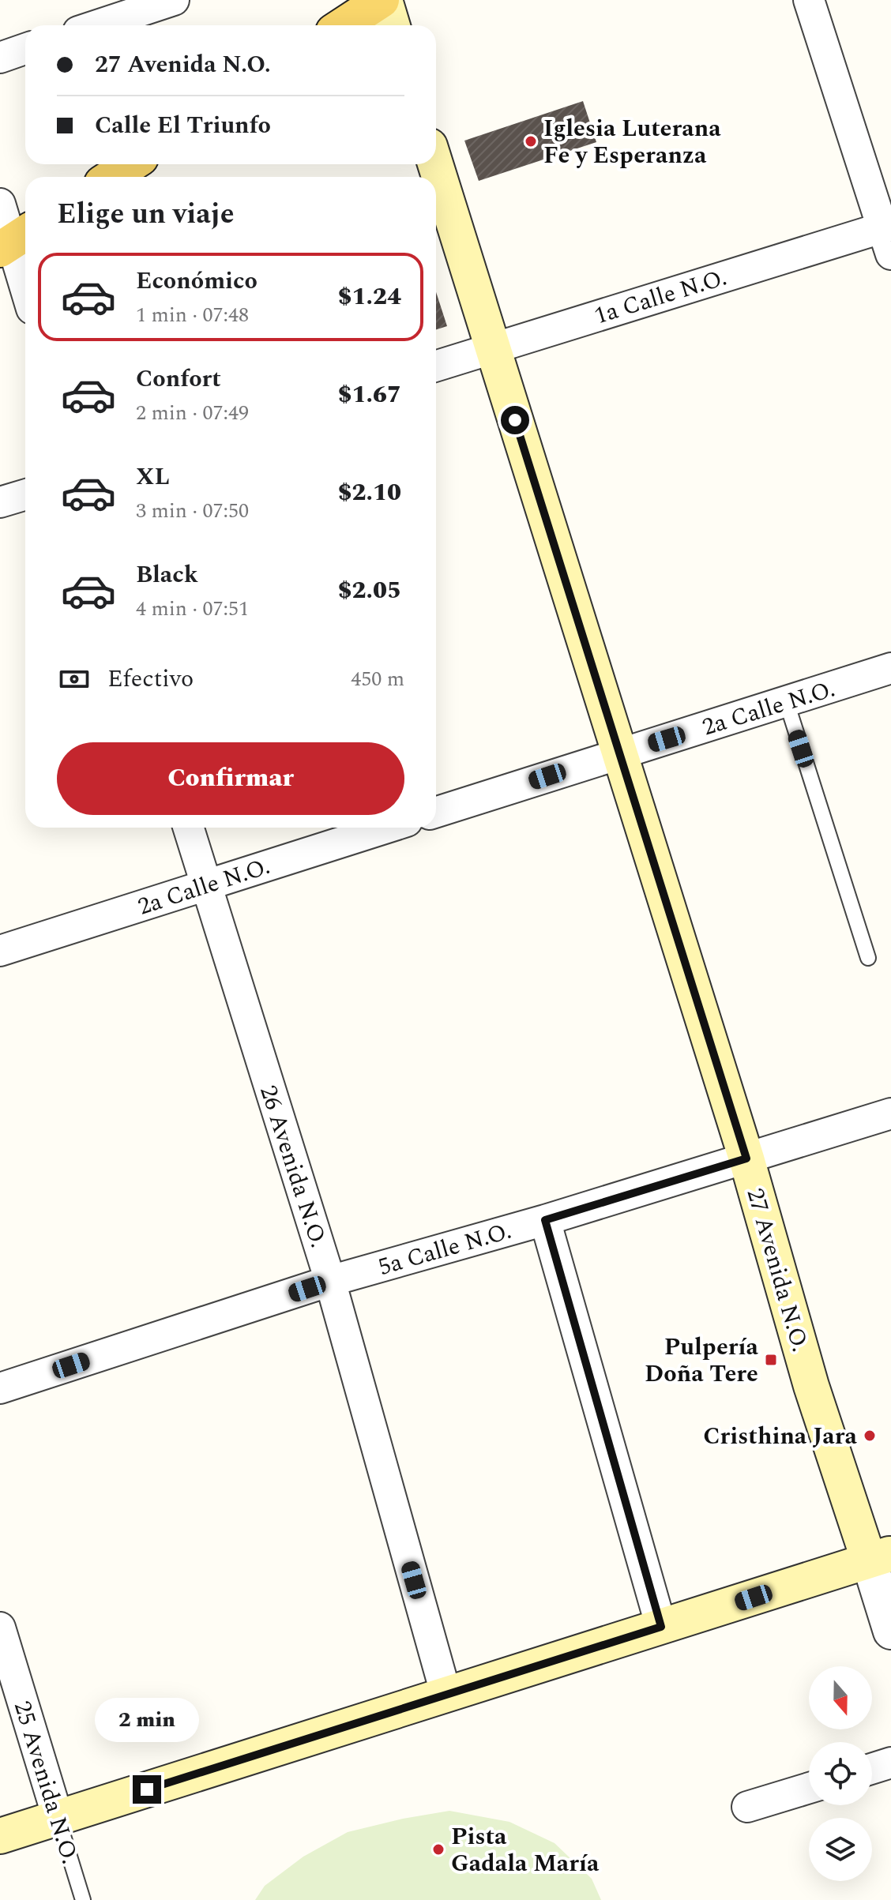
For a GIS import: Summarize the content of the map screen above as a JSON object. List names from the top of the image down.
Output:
{
  "streets": {
    "main road": ["27 Avenida N.O."],
    "street": [
      "1a Calle N.O.",
      "2a Calle N.O.",
      "26 Avenida N.O.",
      "5a Calle N.O.",
      "25 Avenida N.O."
    ]
  },
  "crossings": [
    ["1a Calle N.O.", "27 Avenida N.O."],
    ["2a Calle N.O.", "26 Avenida N.O."],
    ["2a Calle N.O.", "27 Avenida N.O."],
    ["26 Avenida N.O.", "5a Calle N.O."],
    ["5a Calle N.O.", "27 Avenida N.O."]
  ],
  "places": {
    "other": ["Iglesia Luterana Fe y Esperanza", "Cristhina Jara", "Pista Gadala María"],
    "transit": ["Pulpería Doña Tere"]
  },
  "north": "bottom",
  "page": {
    "banner": ["27 Avenida N.O.", "Calle El Triunfo"],
    "heading": "Elige un viaje",
    "list": [
      {
        "name": "Económico",
        "note": "1 min · 07:48",
        "value": "$1.24"
      },
      {
        "name": "Confort",
        "note": "2 min · 07:49",
        "value": "$1.67"
      },
      {
        "name": "XL",
        "note": "3 min · 07:50",
        "value": "$2.10"
      },
      {
        "name": "Black",
        "note": "4 min · 07:51",
        "value": "$2.05"
      }
    ],
    "pay": ["Efectivo", "450 m"],
    "buttons": "Confirmar",
    "bubble": "2 min"
  }
}
